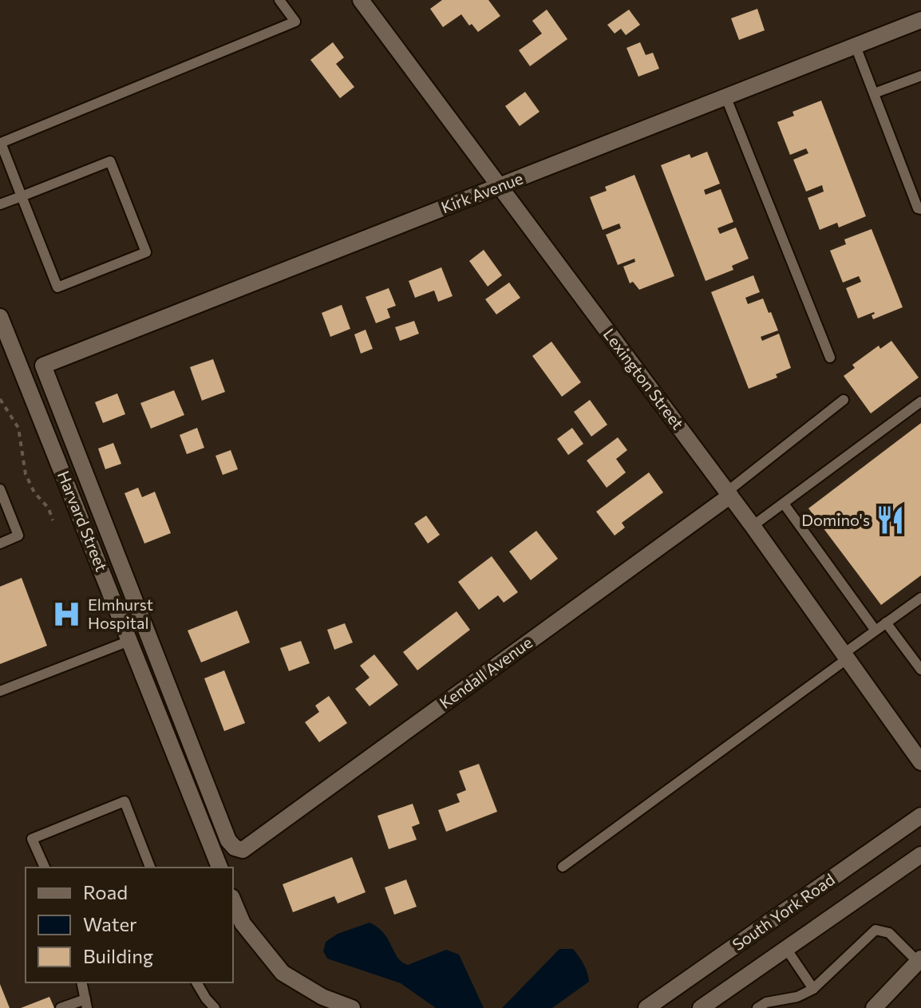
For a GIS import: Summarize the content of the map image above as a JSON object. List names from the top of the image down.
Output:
{
  "streets": {
    "street": [
      "Kirk Avenue",
      "Lexington Street",
      "Harvard Street",
      "Kendall Avenue",
      "South York Road"
    ]
  },
  "crossings": [
    ["Kirk Avenue", "Lexington Street"],
    ["Kirk Avenue", "Harvard Street"],
    ["Lexington Street", "Kendall Avenue"],
    ["Harvard Street", "Kendall Avenue"]
  ],
  "places": {
    "restaurant": ["Domino's"],
    "hospital": ["Elmhurst Hospital"]
  },
  "legend": ["Road", "Water", "Building"]
}
